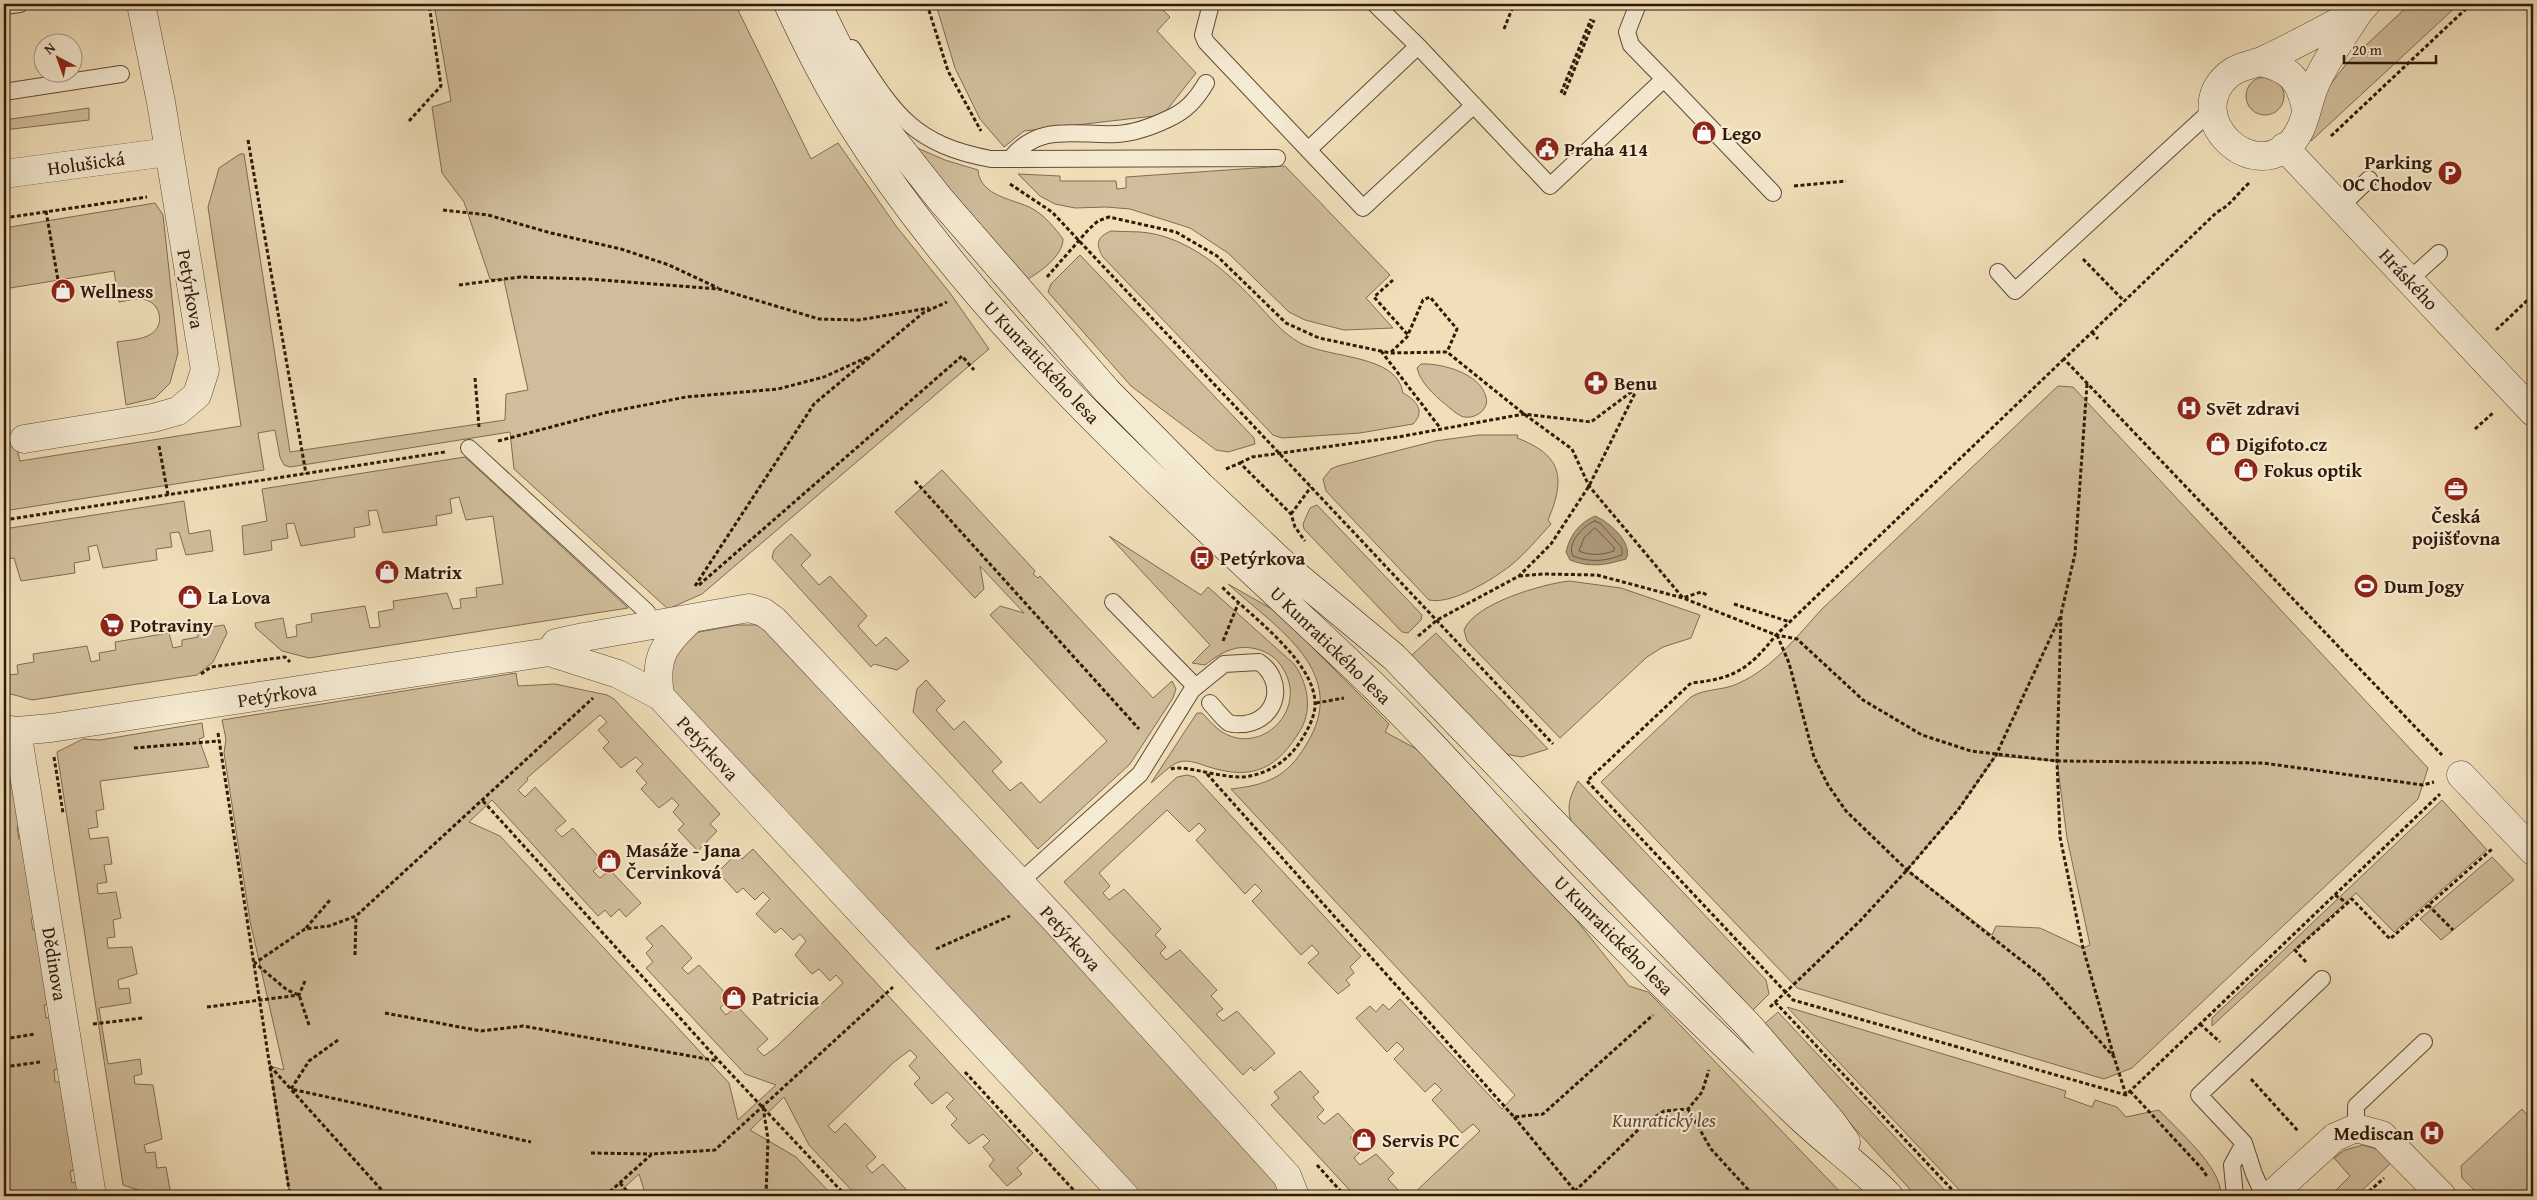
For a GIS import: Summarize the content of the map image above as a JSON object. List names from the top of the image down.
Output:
{
  "streets": {
    "street": [
      "Holušická",
      "Hráského",
      "Petýrkova",
      "U Kunratického lesa",
      "Dědinova"
    ]
  },
  "crossings": [
    ["Holušická", "Petýrkova"],
    ["Petýrkova", "Dědinova"]
  ],
  "parks": ["Kunratický les"],
  "places": {
    "shop": [
      "Lego",
      "Wellness",
      "Digifoto.cz",
      "Fokus optik",
      "Matrix",
      "La Lova",
      "Masáže - Jana Červinková",
      "Patricia",
      "Servis PC"
    ],
    "public building": ["Praha 414"],
    "parking": ["Parking OC Chodov"],
    "pharmacy": ["Benu"],
    "hospital": ["Svēt zdravi", "Mediscan"],
    "office": ["Česká pojišťovna"],
    "bus stop": ["Petýrkova"],
    "sports": ["Dum Jogy"],
    "supermarket": ["Potraviny"]
  },
  "scale_bar": "20 m",
  "north": "top left"
}
